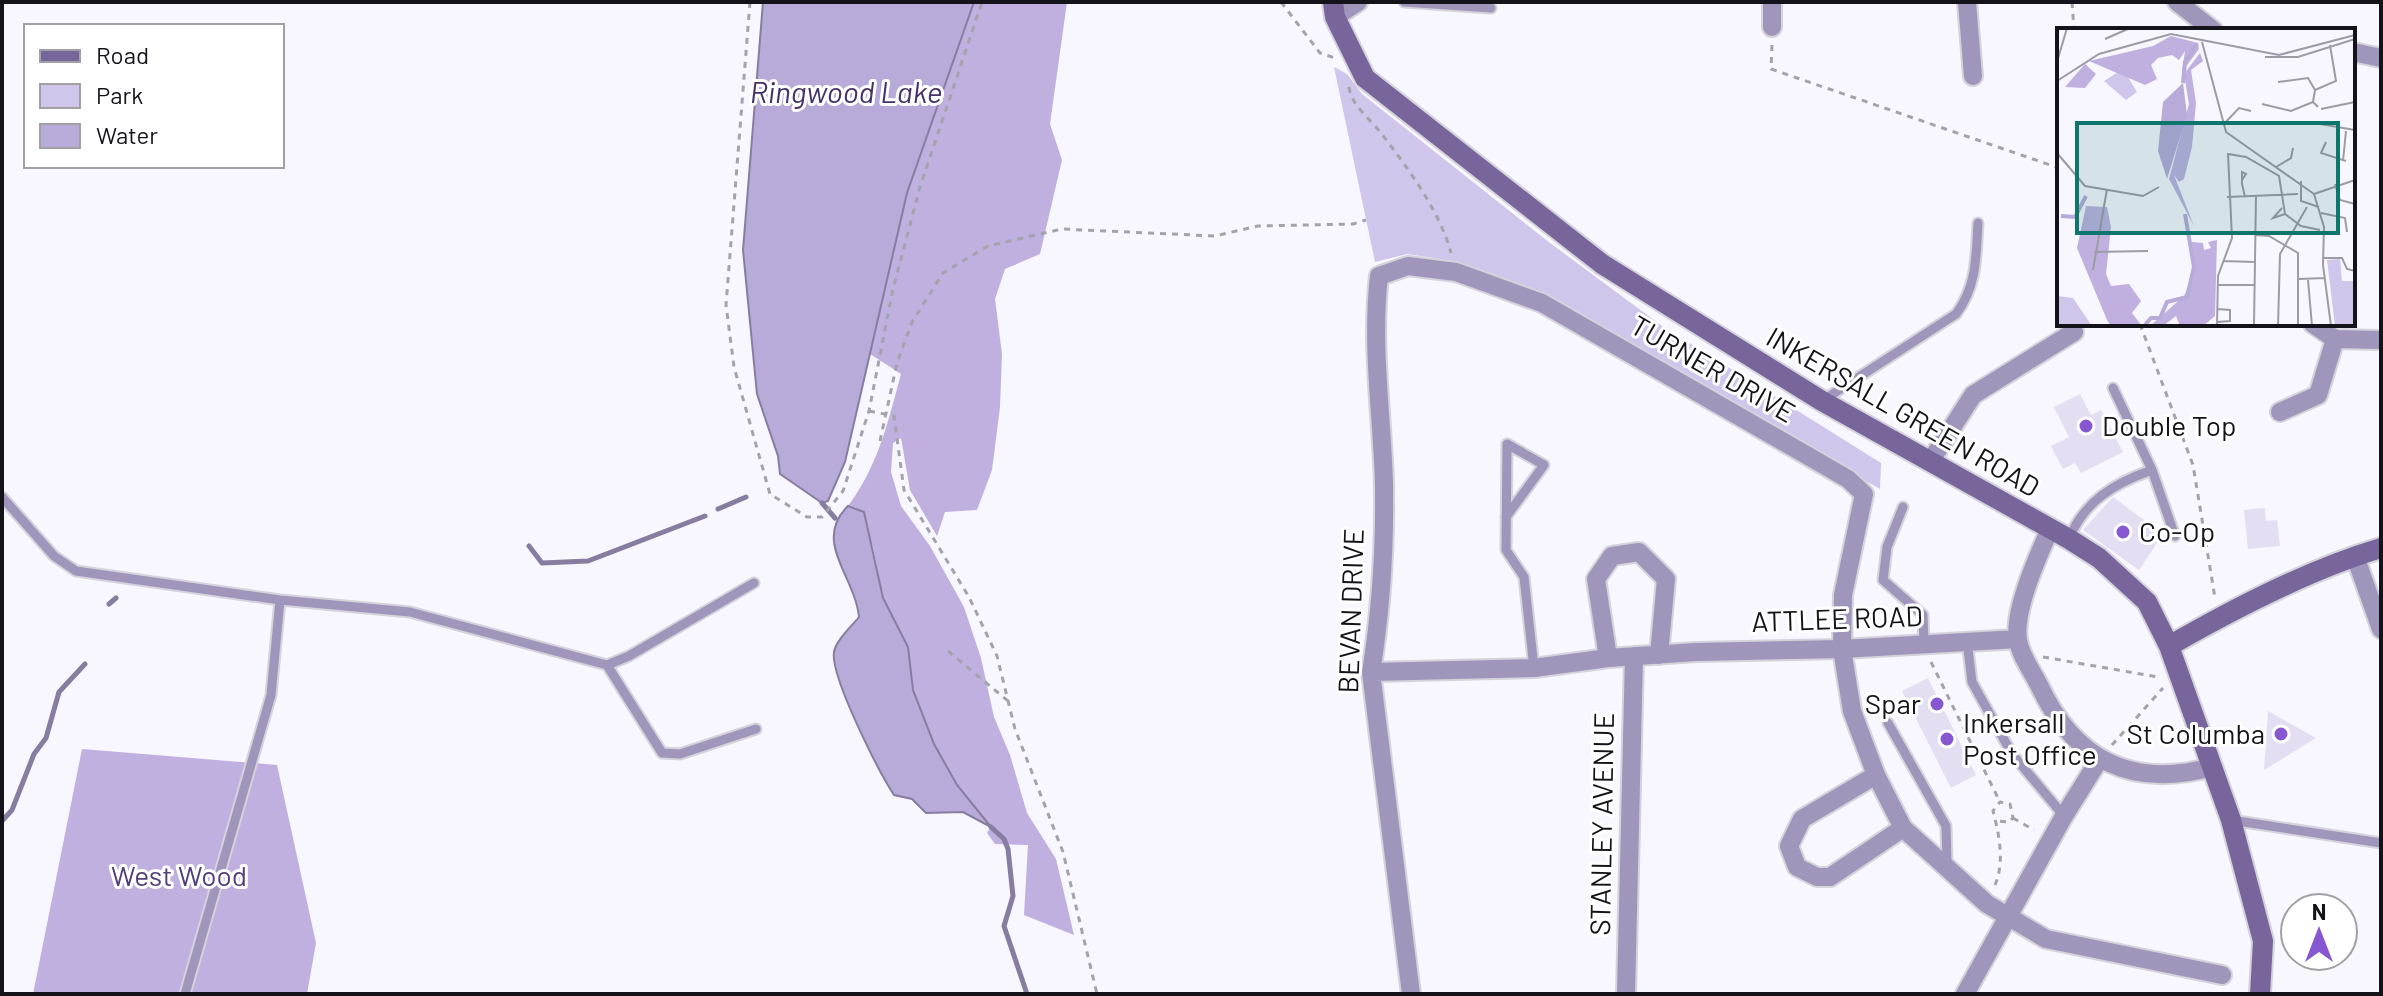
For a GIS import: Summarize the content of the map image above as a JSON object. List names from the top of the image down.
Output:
{
  "streets": {
    "street": [
      "TURNER DRIVE",
      "INKERSALL GREEN ROAD",
      "BEVAN DRIVE",
      "ATTLEE ROAD",
      "STANLEY AVENUE"
    ]
  },
  "crossings": [
    ["TURNER DRIVE", "BEVAN DRIVE"],
    ["TURNER DRIVE", "ATTLEE ROAD"],
    ["BEVAN DRIVE", "ATTLEE ROAD"],
    ["ATTLEE ROAD", "STANLEY AVENUE"]
  ],
  "water": ["Ringwood Lake"],
  "parks": ["West Wood"],
  "places": [
    "Double Top",
    "Co-Op",
    "Spar",
    "St Columba",
    "Inkersall Post Office"
  ],
  "legend": ["Road", "Park", "Water"],
  "north": "top"
}
